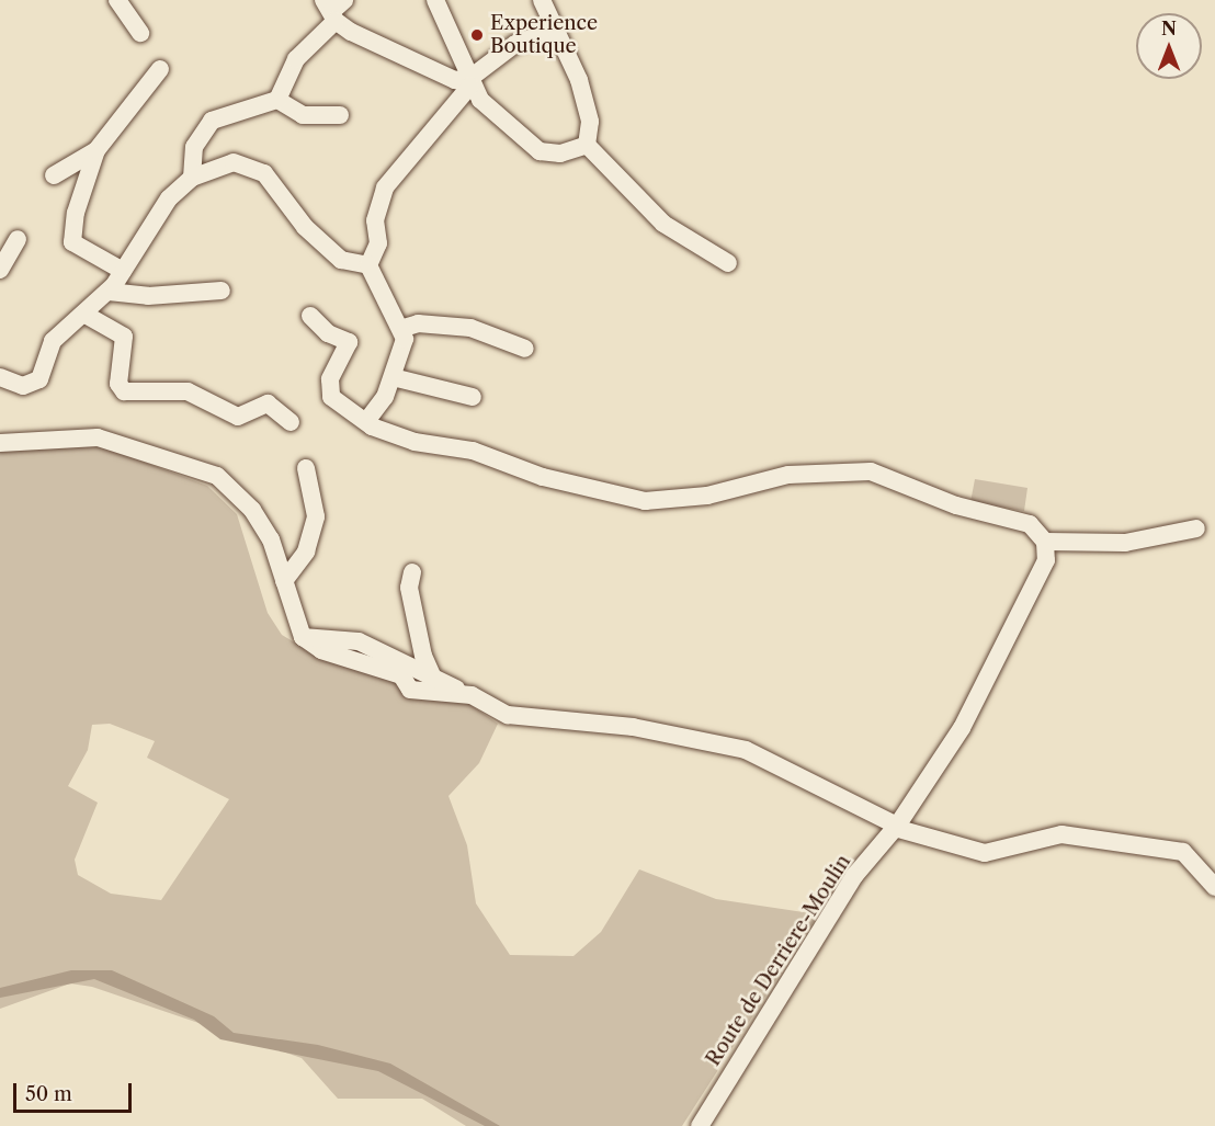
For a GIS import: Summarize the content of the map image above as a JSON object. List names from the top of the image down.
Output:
{
  "streets": {
    "street": ["Route de Derriere-Moulin"]
  },
  "places": ["Experience Boutique"],
  "scale_bar": "50 m",
  "north": "top"
}
